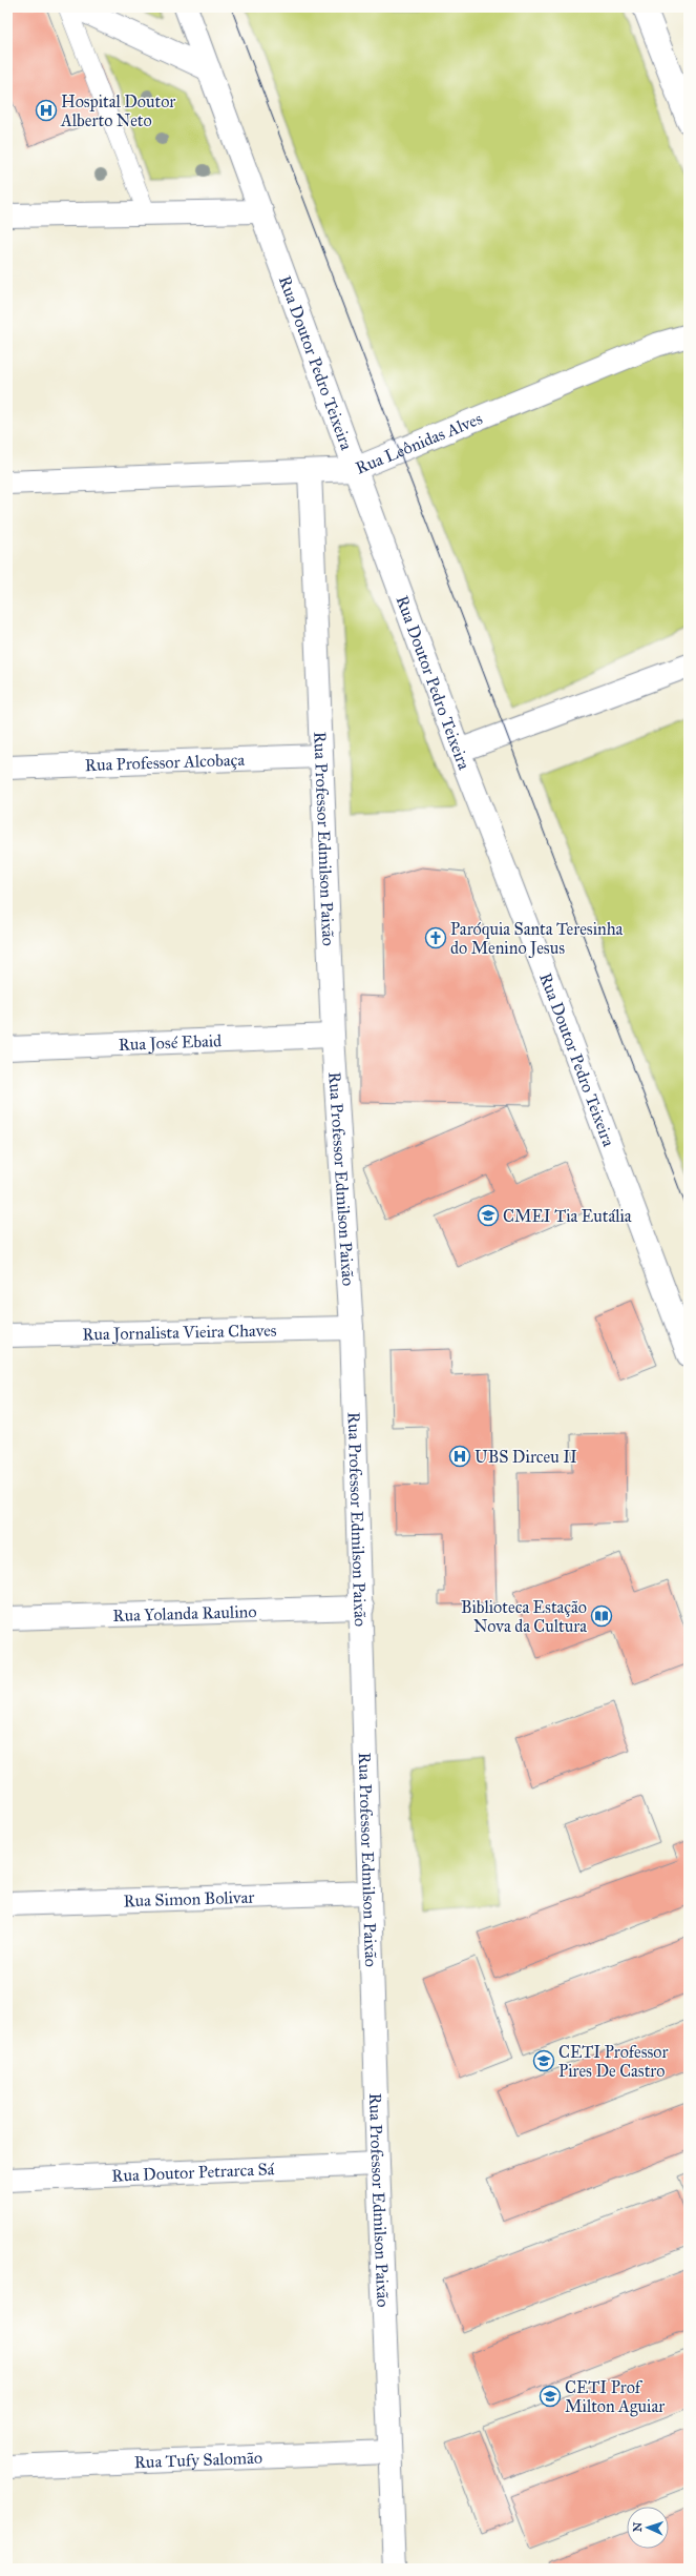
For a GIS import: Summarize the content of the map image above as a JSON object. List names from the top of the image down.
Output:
{
  "streets": {
    "street": [
      "Rua Doutor Pedro Teixeira",
      "Rua Leônidas Alves",
      "Rua Professor Alcobaça",
      "Rua Professor Edmilson Paixão",
      "Rua José Ebaid",
      "Rua Jornalista Vieira Chaves",
      "Rua Yolanda Raulino",
      "Rua Simon Bolivar",
      "Rua Doutor Petrarca Sá",
      "Rua Tufy Salomão"
    ]
  },
  "crossings": [
    ["Rua Doutor Pedro Teixeira", "Rua Leônidas Alves"],
    ["Rua Leônidas Alves", "Rua Professor Edmilson Paixão"],
    ["Rua Professor Alcobaça", "Rua Professor Edmilson Paixão"],
    ["Rua Professor Edmilson Paixão", "Rua José Ebaid"],
    ["Rua Professor Edmilson Paixão", "Rua Jornalista Vieira Chaves"],
    ["Rua Professor Edmilson Paixão", "Rua Yolanda Raulino"],
    ["Rua Professor Edmilson Paixão", "Rua Simon Bolivar"],
    ["Rua Professor Edmilson Paixão", "Rua Doutor Petrarca Sá"],
    ["Rua Professor Edmilson Paixão", "Rua Tufy Salomão"]
  ],
  "places": {
    "hospital": ["Hospital Doutor Alberto Neto", "UBS Dirceu II"],
    "church": ["Paróquia Santa Teresinha do Menino Jesus"],
    "school or university": ["CMEI Tia Eutália", "CETI Professor Pires De Castro", "CETI Prof Milton Aguiar"],
    "library": ["Biblioteca Estação Nova da Cultura"]
  },
  "north": "left"
}
